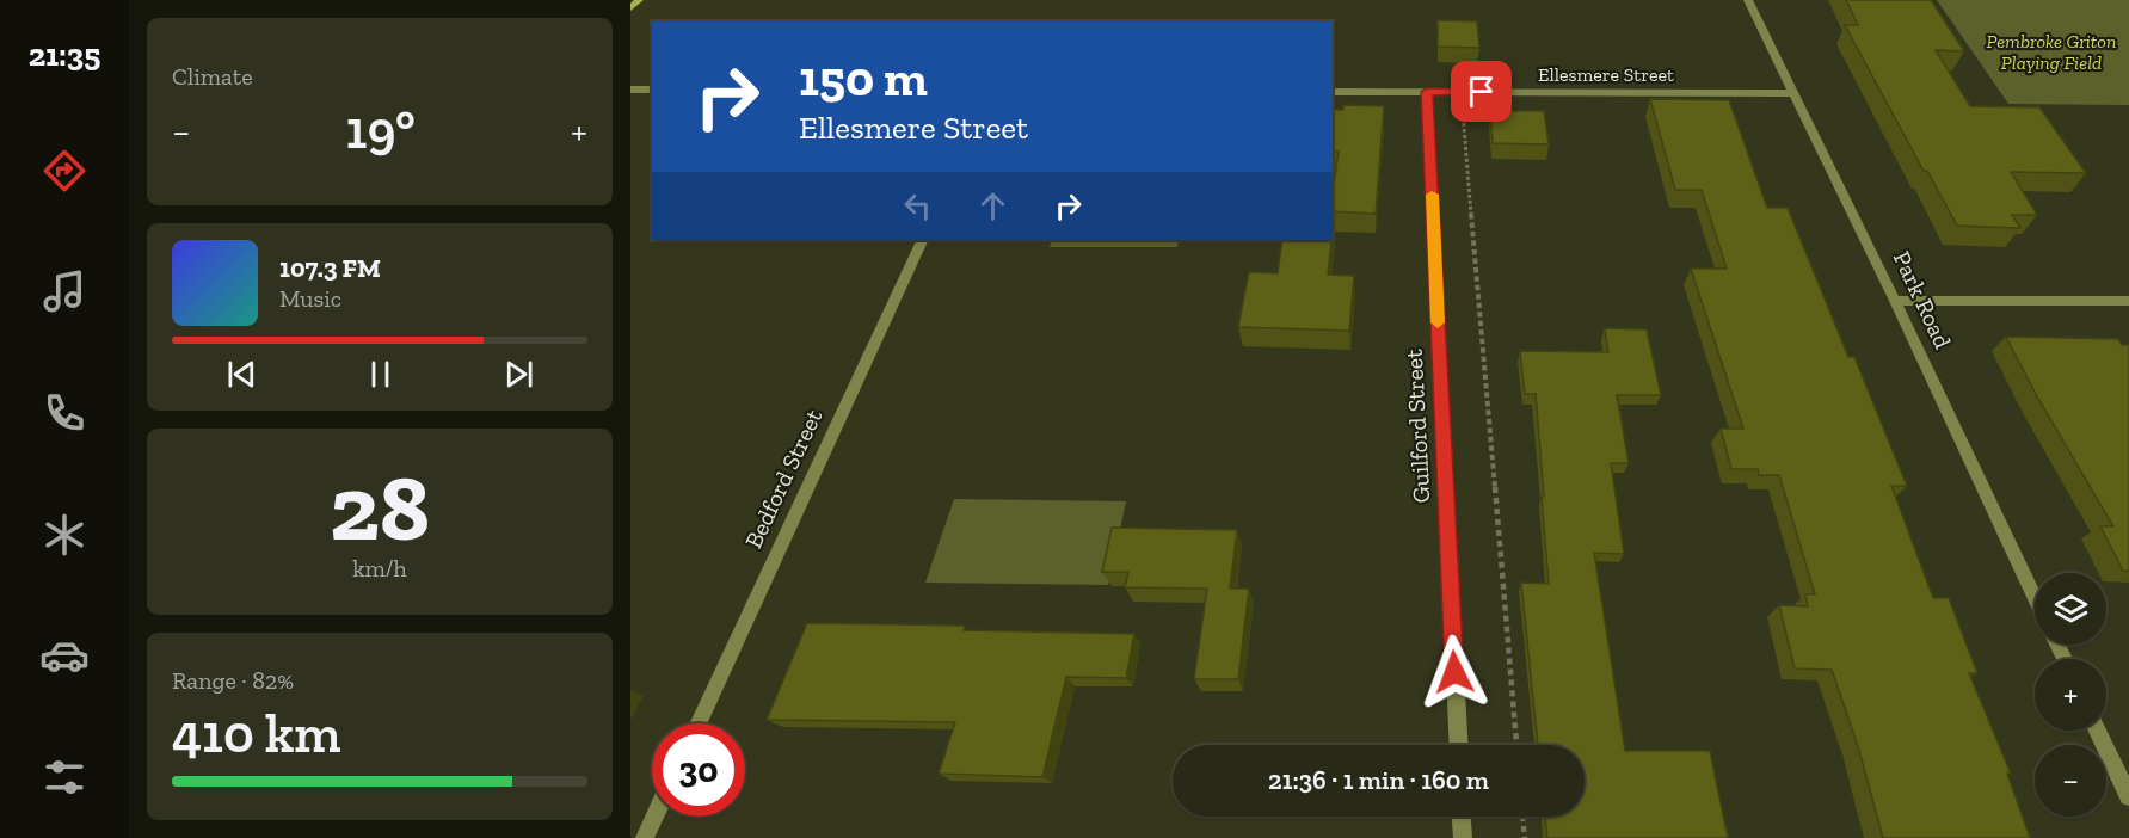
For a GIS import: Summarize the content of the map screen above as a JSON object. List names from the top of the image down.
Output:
{
  "streets": {
    "street": [
      "Ellesmere Street",
      "Park Road",
      "Guilford Street",
      "Bedford Street"
    ]
  },
  "crossings": [
    ["Ellesmere Street", "Park Road"],
    ["Ellesmere Street", "Guilford Street"]
  ],
  "parks": ["Pembroke Griton Playing Field"],
  "page": {
    "tabs": "21:35",
    "tile": [
      "Climate",
      ["28", "km/h"],
      ["Range · 82%", "410 km"]
    ],
    "turn": ["150 m", "Ellesmere Street"],
    "heat": ["−", "19°", "+"],
    "song": ["107.3 FM", "Music"],
    "map_buttons": ["+", "−"],
    "limit": "30",
    "trip": "21:36 · 1 min · 160 m"
  }
}
